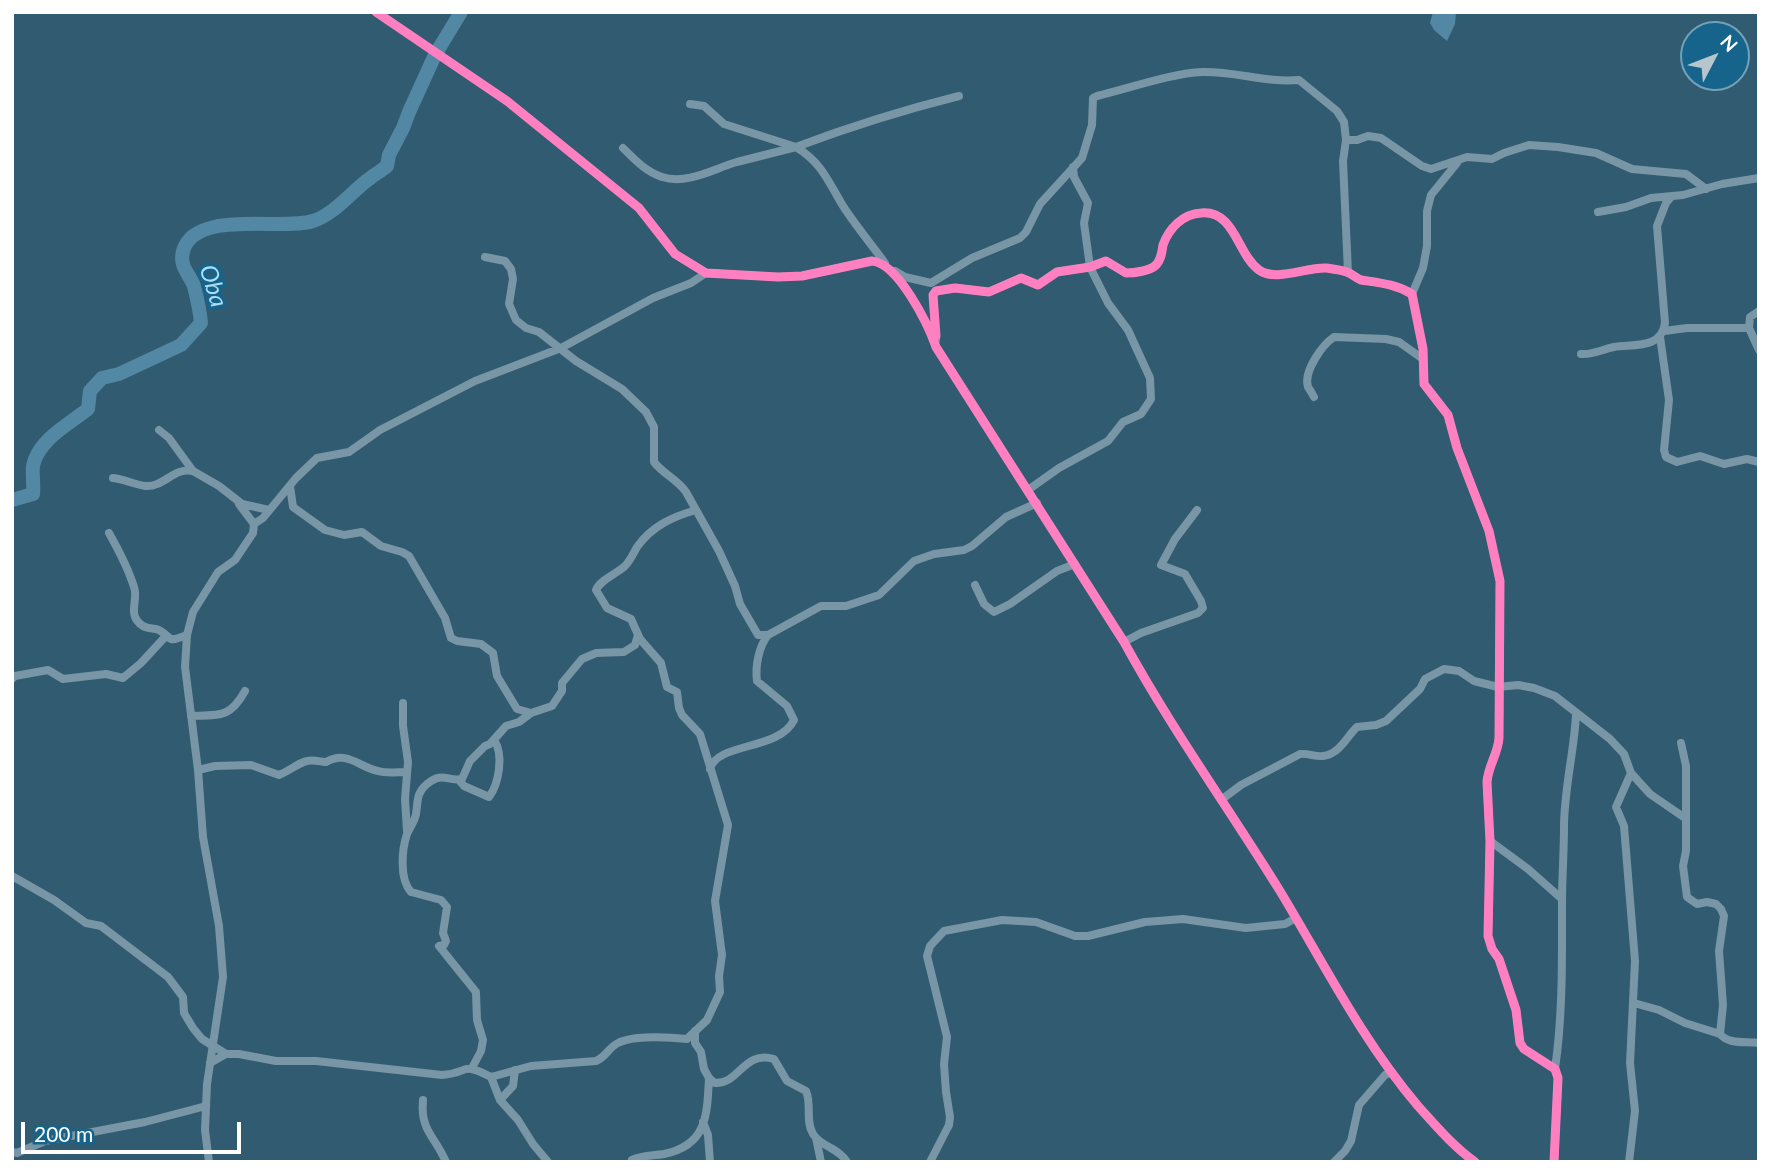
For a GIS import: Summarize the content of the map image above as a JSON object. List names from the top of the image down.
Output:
{
  "water": ["Oba"],
  "scale_bar": "200 m",
  "north": "top right"
}
